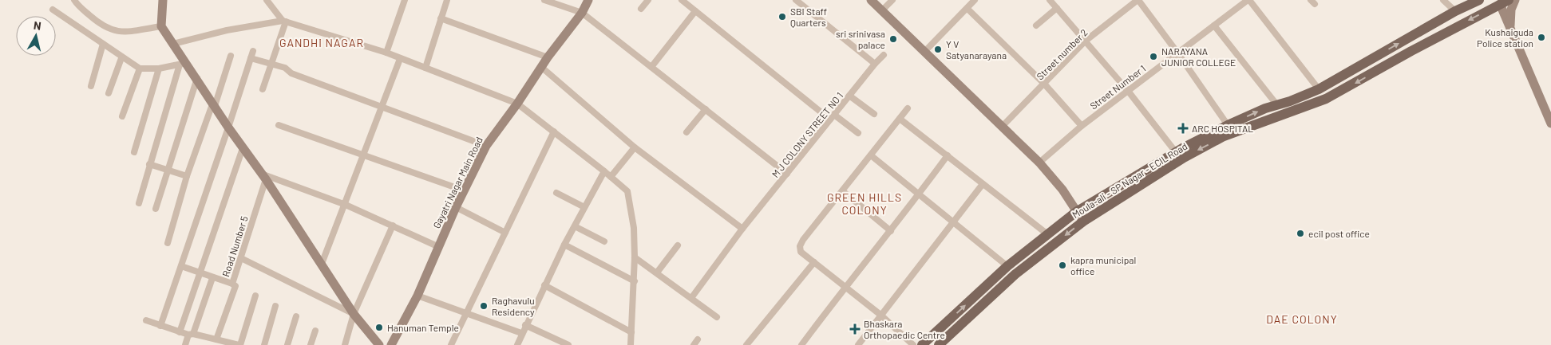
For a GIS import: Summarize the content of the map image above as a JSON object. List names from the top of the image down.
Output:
{
  "streets": {
    "main road": ["Moula-ali - SP Nagar - ECIL Road"],
    "street": [
      "Street number 2",
      "Street Number 1",
      "M J COLONY STREET NO 1",
      "Gayatri Nagar Main Road",
      "Road Number 5"
    ]
  },
  "districts": ["GANDHI NAGAR", "GREEN HILLS COLONY", "DAE COLONY"],
  "places": {
    "other": [
      "SBI Staff Quarters",
      "Kushaiguda Police station",
      "sri srinivasa palace",
      "Y V Satyanarayana",
      "NARAYANA JUNIOR COLLEGE",
      "ecil post office",
      "kapra municipal office",
      "Raghavulu Residency",
      "Hanuman Temple"
    ],
    "health": ["ARC HOSPITAL", "Bhaskara Orthopaedic Centre"]
  },
  "north": "top"
}
